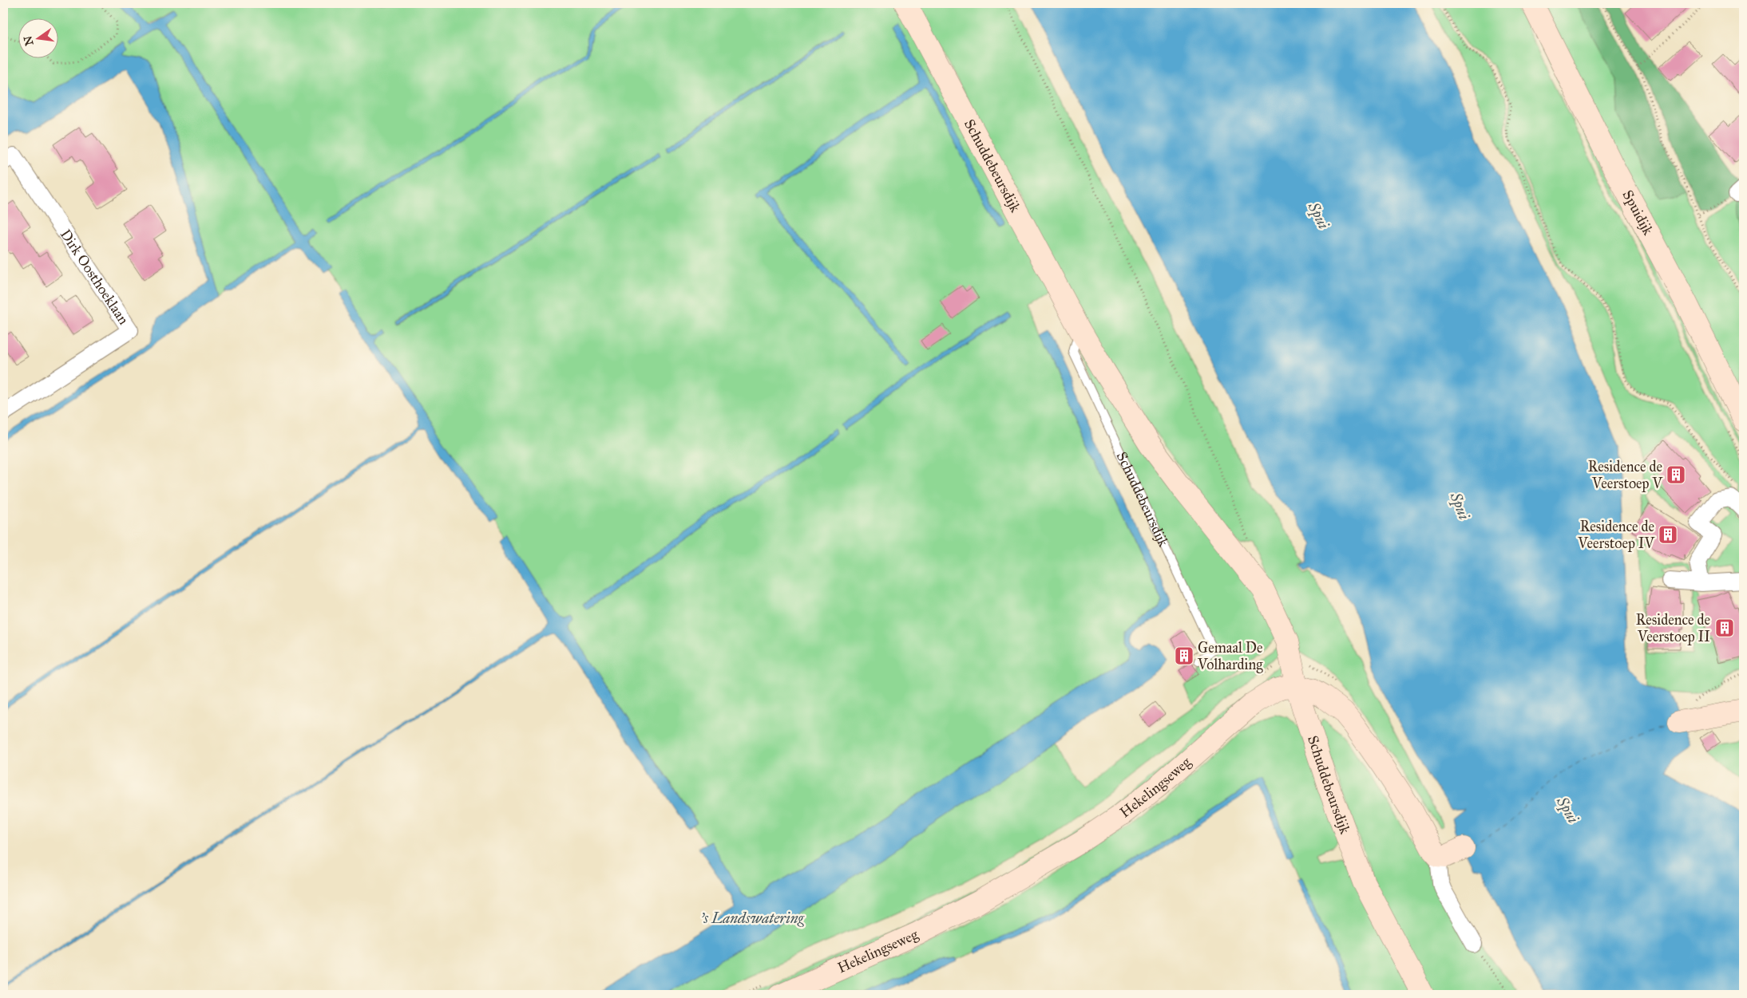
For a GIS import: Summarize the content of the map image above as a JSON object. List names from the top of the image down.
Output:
{
  "streets": {
    "main road": ["Schuddebeursdijk", "Spuidijk", "Hekelingseweg"],
    "street": ["Dirk Oosthoeklaan"]
  },
  "crossings": [
    ["Schuddebeursdijk", "Hekelingseweg"]
  ],
  "water": ["Spui", "'s Landswatering"],
  "places": {
    "building": [
      "Residence de Veerstoep V",
      "Residence de Veerstoep IV",
      "Residence de Veerstoep II",
      "Gemaal De Volharding"
    ]
  },
  "north": "left"
}
